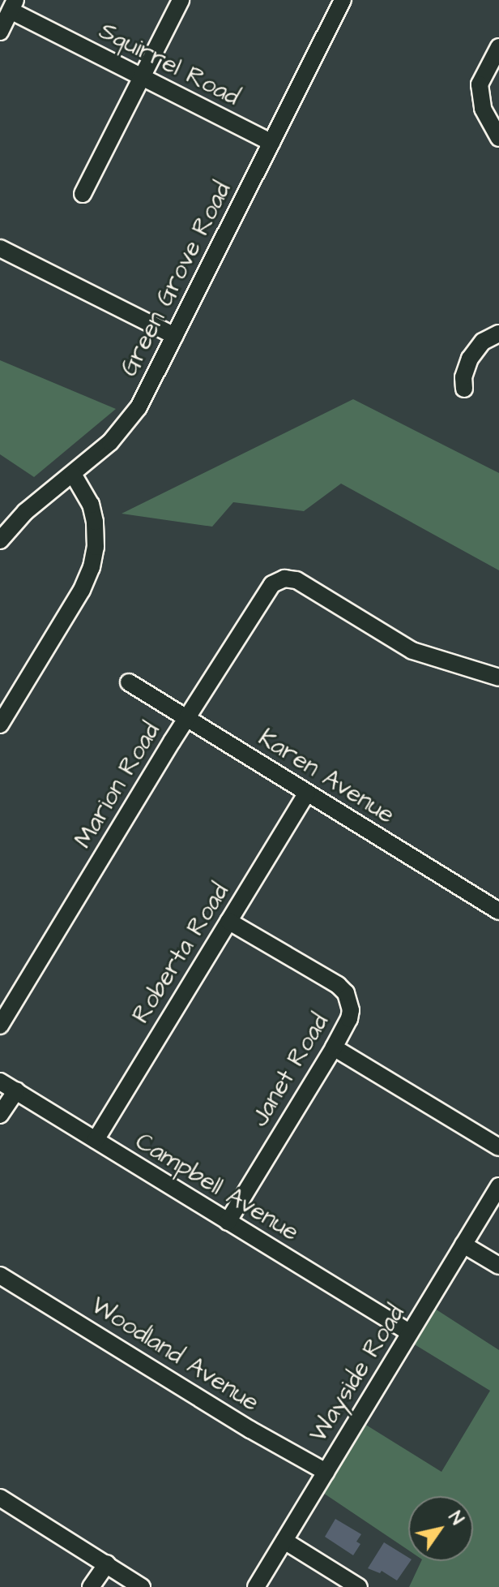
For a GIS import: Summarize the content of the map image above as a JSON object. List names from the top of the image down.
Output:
{
  "streets": {
    "street": [
      "Squirrel Road",
      "Green Grove Road",
      "Karen Avenue",
      "Marion Road",
      "Roberta Road",
      "Janet Road",
      "Campbell Avenue",
      "Woodland Avenue",
      "Wayside Road"
    ]
  },
  "crossings": [
    ["Squirrel Road", "Green Grove Road"],
    ["Karen Avenue", "Marion Road"],
    ["Karen Avenue", "Roberta Road"],
    ["Roberta Road", "Janet Road"],
    ["Roberta Road", "Campbell Avenue"],
    ["Janet Road", "Campbell Avenue"],
    ["Campbell Avenue", "Wayside Road"],
    ["Woodland Avenue", "Wayside Road"]
  ],
  "north": "top right"
}
